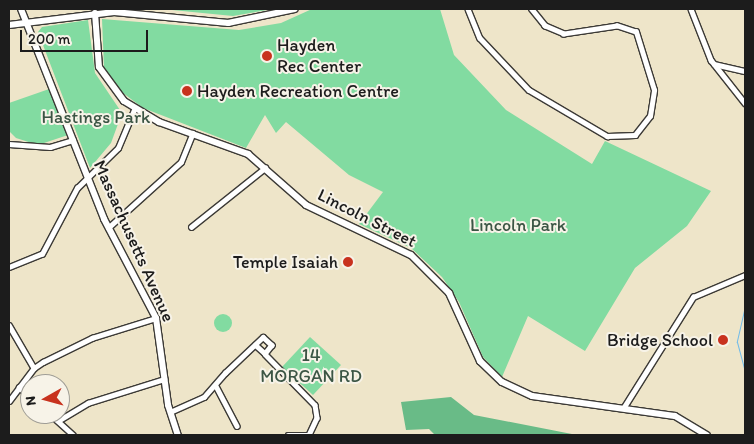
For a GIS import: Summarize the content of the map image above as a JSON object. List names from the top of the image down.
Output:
{
  "streets": {
    "street": ["Lincoln Street", "Massachusetts Avenue"]
  },
  "parks": ["Hastings Park", "Lincoln Park", "14 MORGAN RD"],
  "places": [
    "Hayden Rec Center",
    "Hayden Recreation Centre",
    "Temple Isaiah",
    "Bridge School"
  ],
  "scale_bar": "200 m",
  "north": "left"
}
